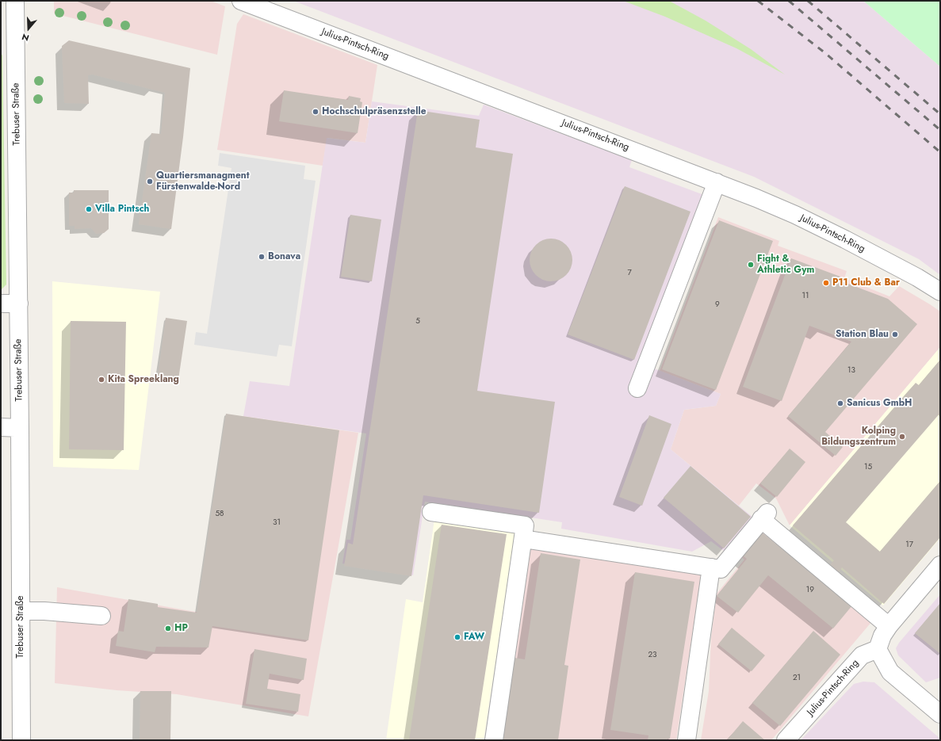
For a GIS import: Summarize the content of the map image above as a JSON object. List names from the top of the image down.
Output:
{
  "streets": {
    "street": ["Julius-Pintsch-Ring", "Trebuser Straße"]
  },
  "places": [
    "Hochschulpräsenzstelle",
    "Quartiersmanagment Fürstenwalde-Nord",
    "Villa Pintsch",
    "Bonava",
    "Fight & Athletic Gym",
    "P11 Club & Bar",
    "Station Blau",
    "Kita Spreeklang",
    "Sanicus GmbH",
    "Kolping Bildungszentrum",
    "HP",
    "FAW"
  ],
  "house_numbers": [
    "7",
    "11",
    "9",
    "5",
    "13",
    "15",
    "58",
    "31",
    "17",
    "19",
    "23",
    "21"
  ],
  "north": "bottom"
}
